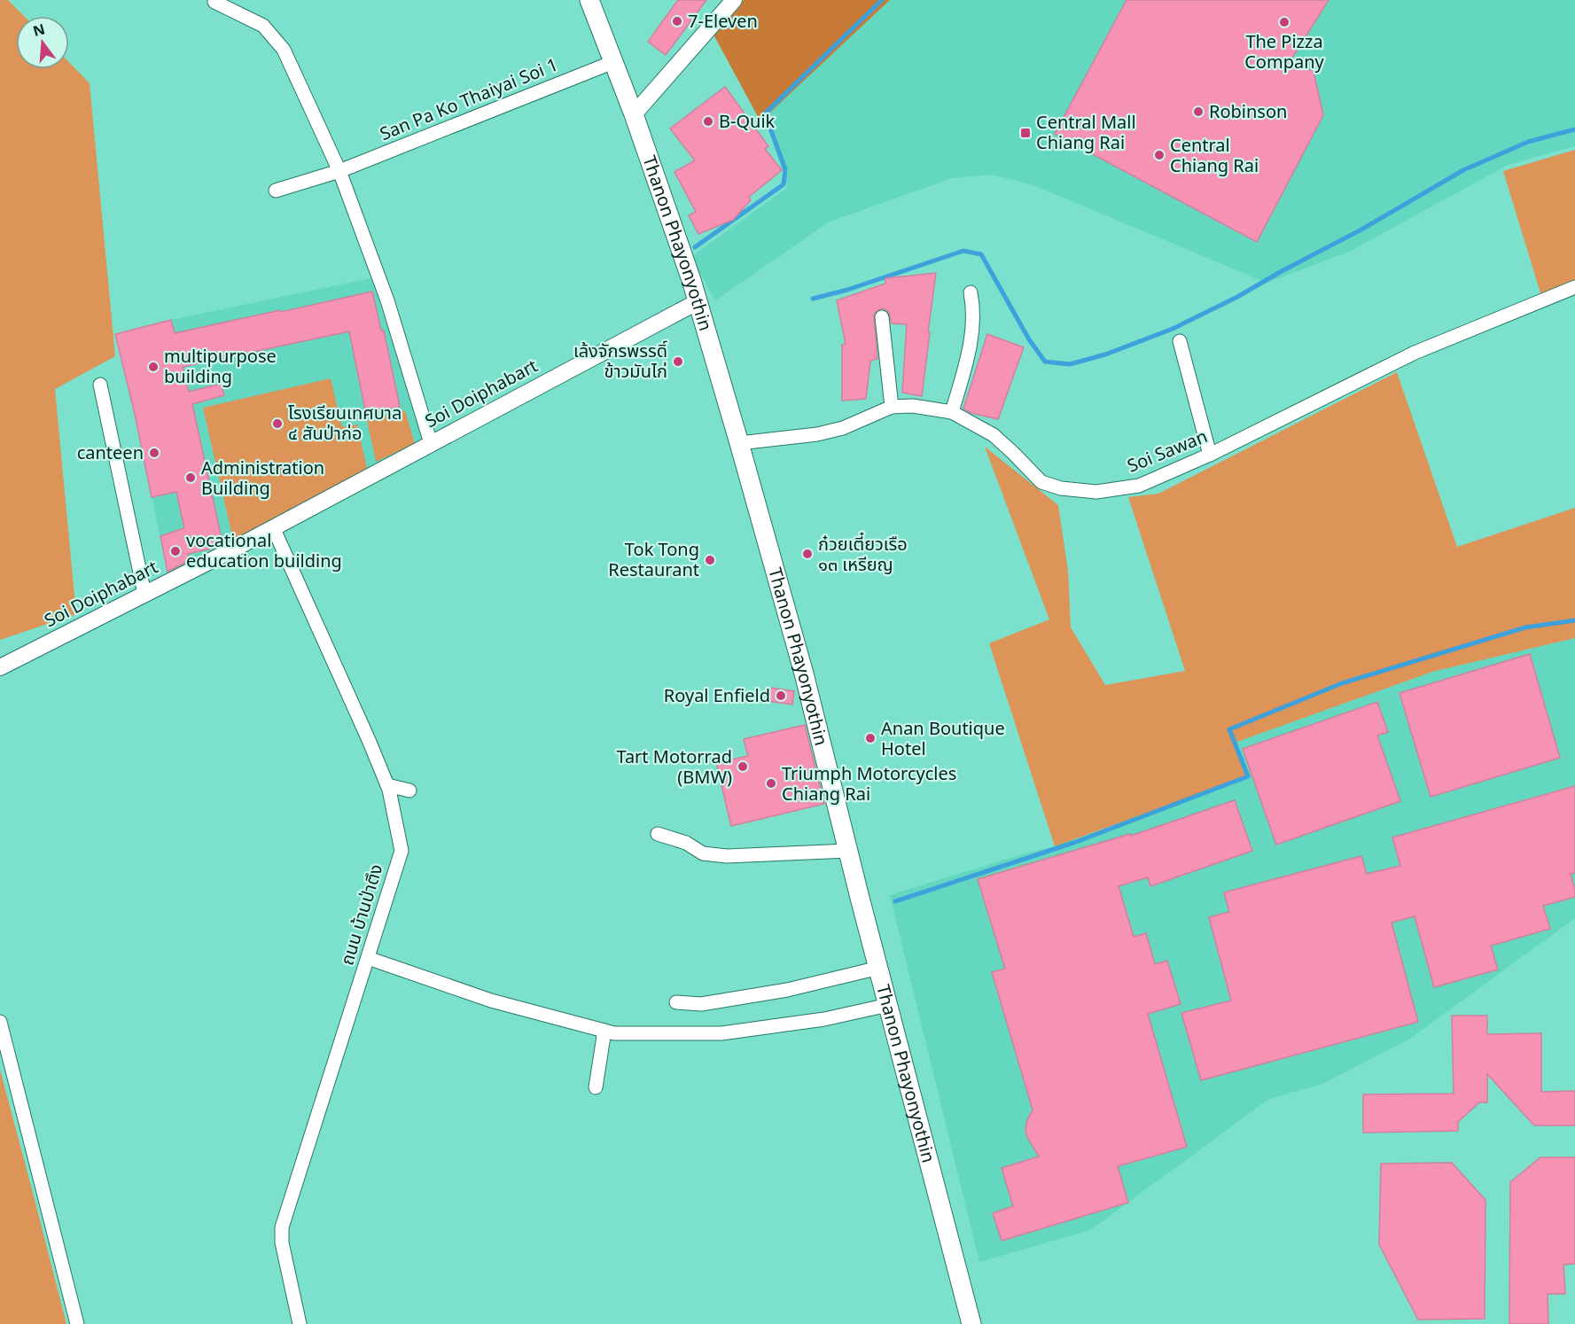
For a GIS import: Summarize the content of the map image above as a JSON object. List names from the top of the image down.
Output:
{
  "streets": {
    "main road": ["Thanon Phayonyothin"],
    "street": [
      "San Pa Ko Thaiyai Soi 1",
      "Soi Doiphabart",
      "Soi Sawan",
      "ถนน บ้านป่าตึง"
    ]
  },
  "crossings": [
    ["San Pa Ko Thaiyai Soi 1", "Thanon Phayonyothin"],
    ["Thanon Phayonyothin", "Soi Doiphabart"],
    ["Thanon Phayonyothin", "Soi Sawan"],
    ["Soi Doiphabart", "ถนน บ้านป่าตึง"]
  ],
  "places": {
    "other": [
      "7-Eleven",
      "The Pizza Company",
      "Robinson",
      "B-Quik",
      "Central Chiang Rai",
      "เล้งจักรพรรดิ์ ข้าวมันไก่",
      "multipurpose building",
      "โรงเรียนเทศบาล ๔ สันป่าก่อ",
      "canteen",
      "Administration Building",
      "vocational education building",
      "ก๋วยเตี๋ยวเรือ ๑๓ เหรียญ",
      "Tok Tong Restaurant",
      "Royal Enfield",
      "Anan Boutique Hotel",
      "Tart Motorrad (BMW)",
      "Triumph Motorcycles Chiang Rai"
    ],
    "transit": ["Central Mall Chiang Rai"]
  },
  "north": "top"
}
